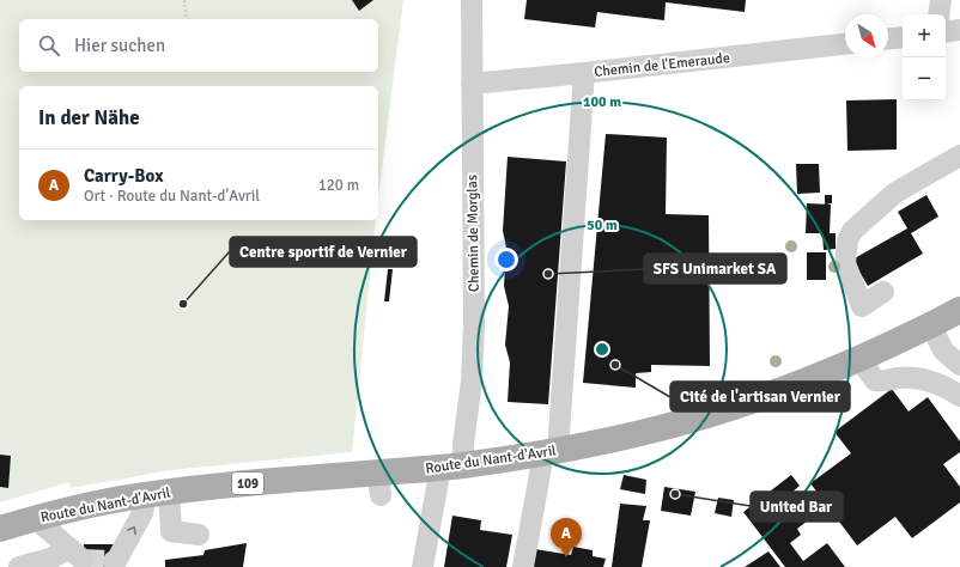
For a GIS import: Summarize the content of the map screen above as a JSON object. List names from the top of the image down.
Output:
{
  "streets": {
    "main road": ["Route du Nant-d'Avril", "109"],
    "street": ["Chemin de l'Emeraude", "Chemin de Morglas"]
  },
  "crossings": [
    ["Chemin de l'Emeraude", "Chemin de Morglas"],
    ["Chemin de Morglas", "Route du Nant-d'Avril"]
  ],
  "places": [
    "SFS Unimarket SA",
    "Centre sportif de Vernier",
    "Cité de l'artisan Vernier",
    "United Bar"
  ],
  "north": "bottom right",
  "page": {
    "map_buttons": ["+", "−"],
    "search": "Hier suchen",
    "heading": "In der Nähe",
    "list": [
      {
        "mark": "A",
        "name": "Carry-Box",
        "note": "Ort · Route du Nant-d'Avril",
        "value": "120 m"
      }
    ],
    "pins": "A"
  },
  "rings": ["100 m", "50 m"]
}
